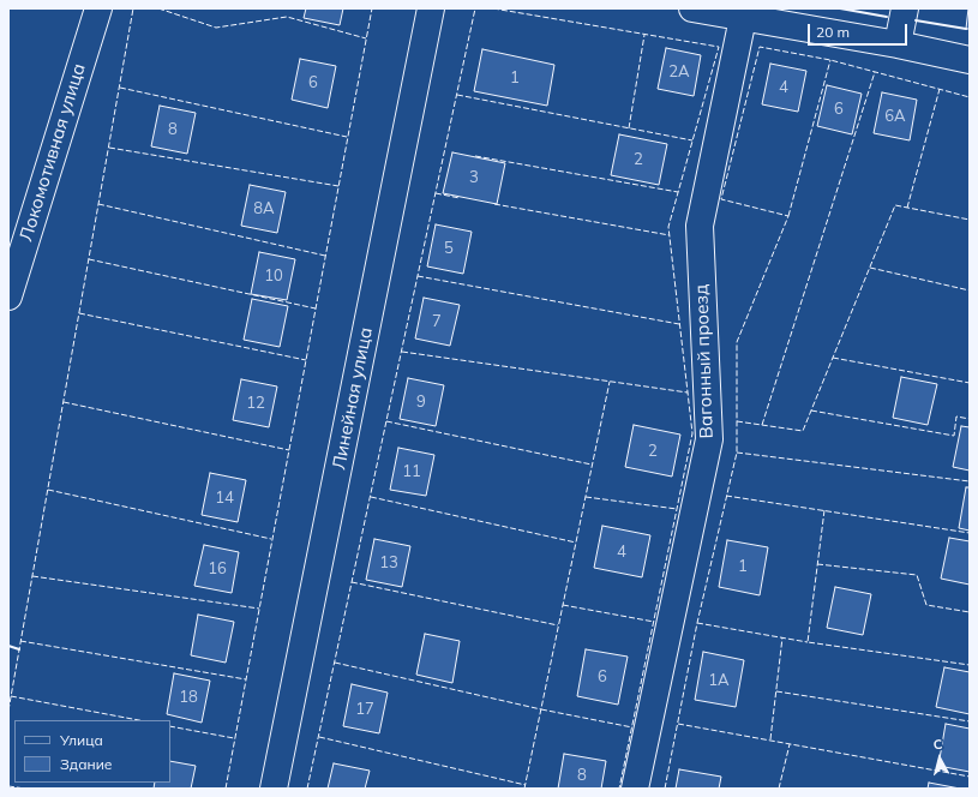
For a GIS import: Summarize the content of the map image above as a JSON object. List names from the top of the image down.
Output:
{
  "streets": {
    "street": ["Локомотивная улица", "Вагонный проезд", "Линейная улица"]
  },
  "house_numbers": [
    "2А",
    "1",
    "6",
    "4",
    "6",
    "6А",
    "8",
    "2",
    "3",
    "8А",
    "5",
    "10",
    "7",
    "9",
    "12",
    "2",
    "11",
    "14",
    "4",
    "13",
    "1",
    "16",
    "6",
    "1А",
    "18",
    "17",
    "8"
  ],
  "legend": ["Улица", "Здание"],
  "scale_bar": "20 m",
  "north": "top"
}
